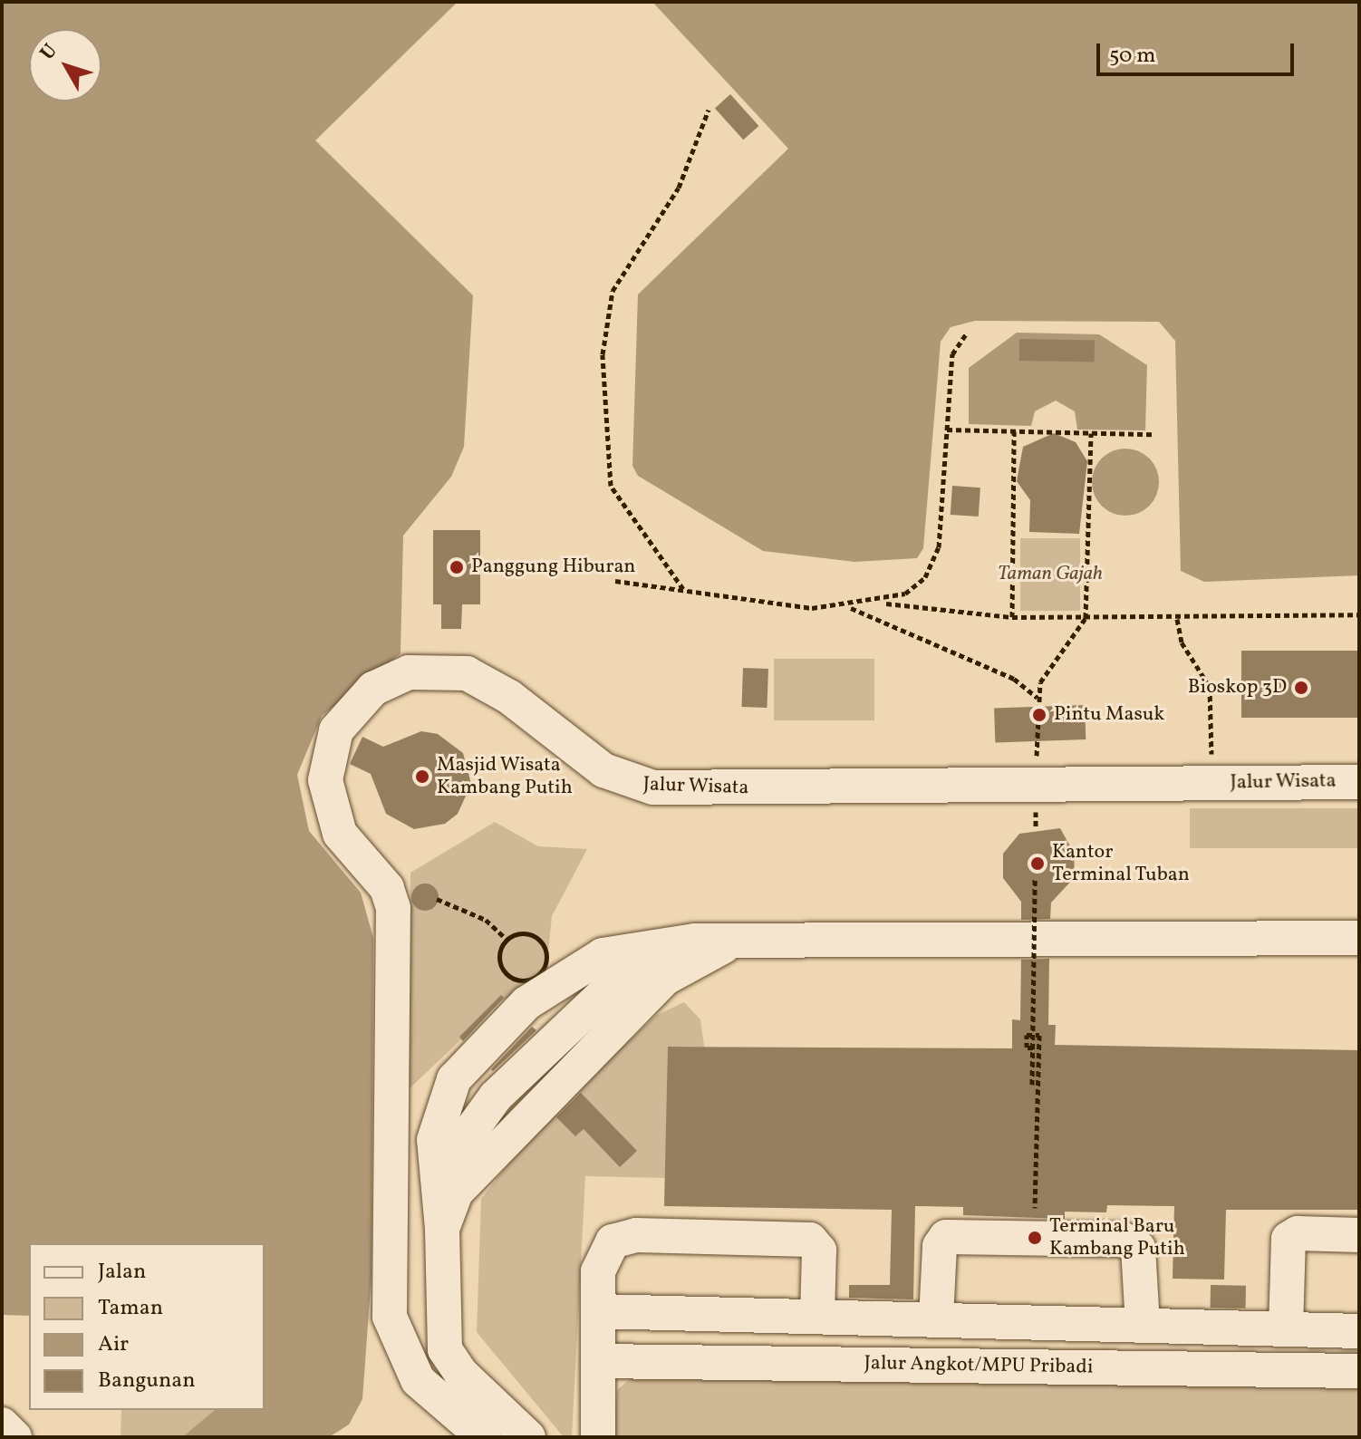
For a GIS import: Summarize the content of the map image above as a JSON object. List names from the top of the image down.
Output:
{
  "streets": {
    "lane": ["Jalur Wisata", "Jalur Angkot/MPU Pribadi"]
  },
  "parks": ["Taman Gajah"],
  "places": [
    "Panggung Hiburan",
    "Bioskop 3D",
    "Pintu Masuk",
    "Masjid Wisata Kambang Putih",
    "Kantor Terminal Tuban",
    "Terminal Baru Kambang Putih"
  ],
  "legend": [
    "Jalan",
    "Taman",
    "Air",
    "Bangunan"
  ],
  "scale_bar": "50 m",
  "north": "top left"
}
